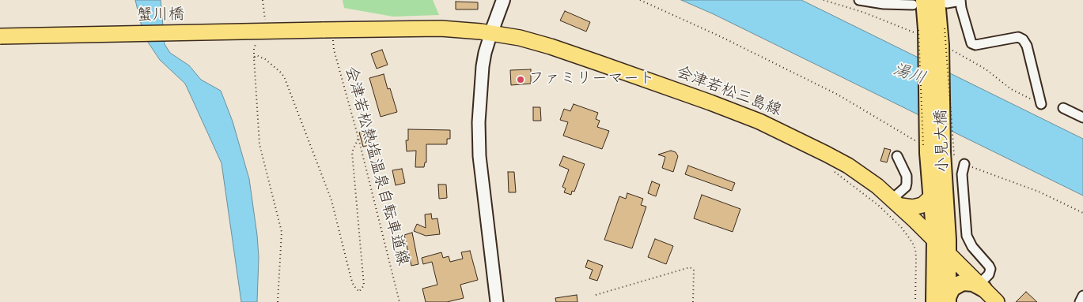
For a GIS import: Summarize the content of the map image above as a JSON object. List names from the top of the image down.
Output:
{
  "streets": {
    "highway": ["小見大橋"],
    "main road": ["蟹川橋", "会津若松三島線"],
    "path": ["会津若松熱塩温泉自転車道線"]
  },
  "crossings": [
    ["蟹川橋", "会津若松三島線"],
    ["蟹川橋", "会津若松熱塩温泉自転車道線"],
    ["会津若松三島線", "小見大橋"],
    ["会津若松三島線", "会津若松熱塩温泉自転車道線"]
  ],
  "water": ["湯川"],
  "places": ["ファミリーマート"]
}
